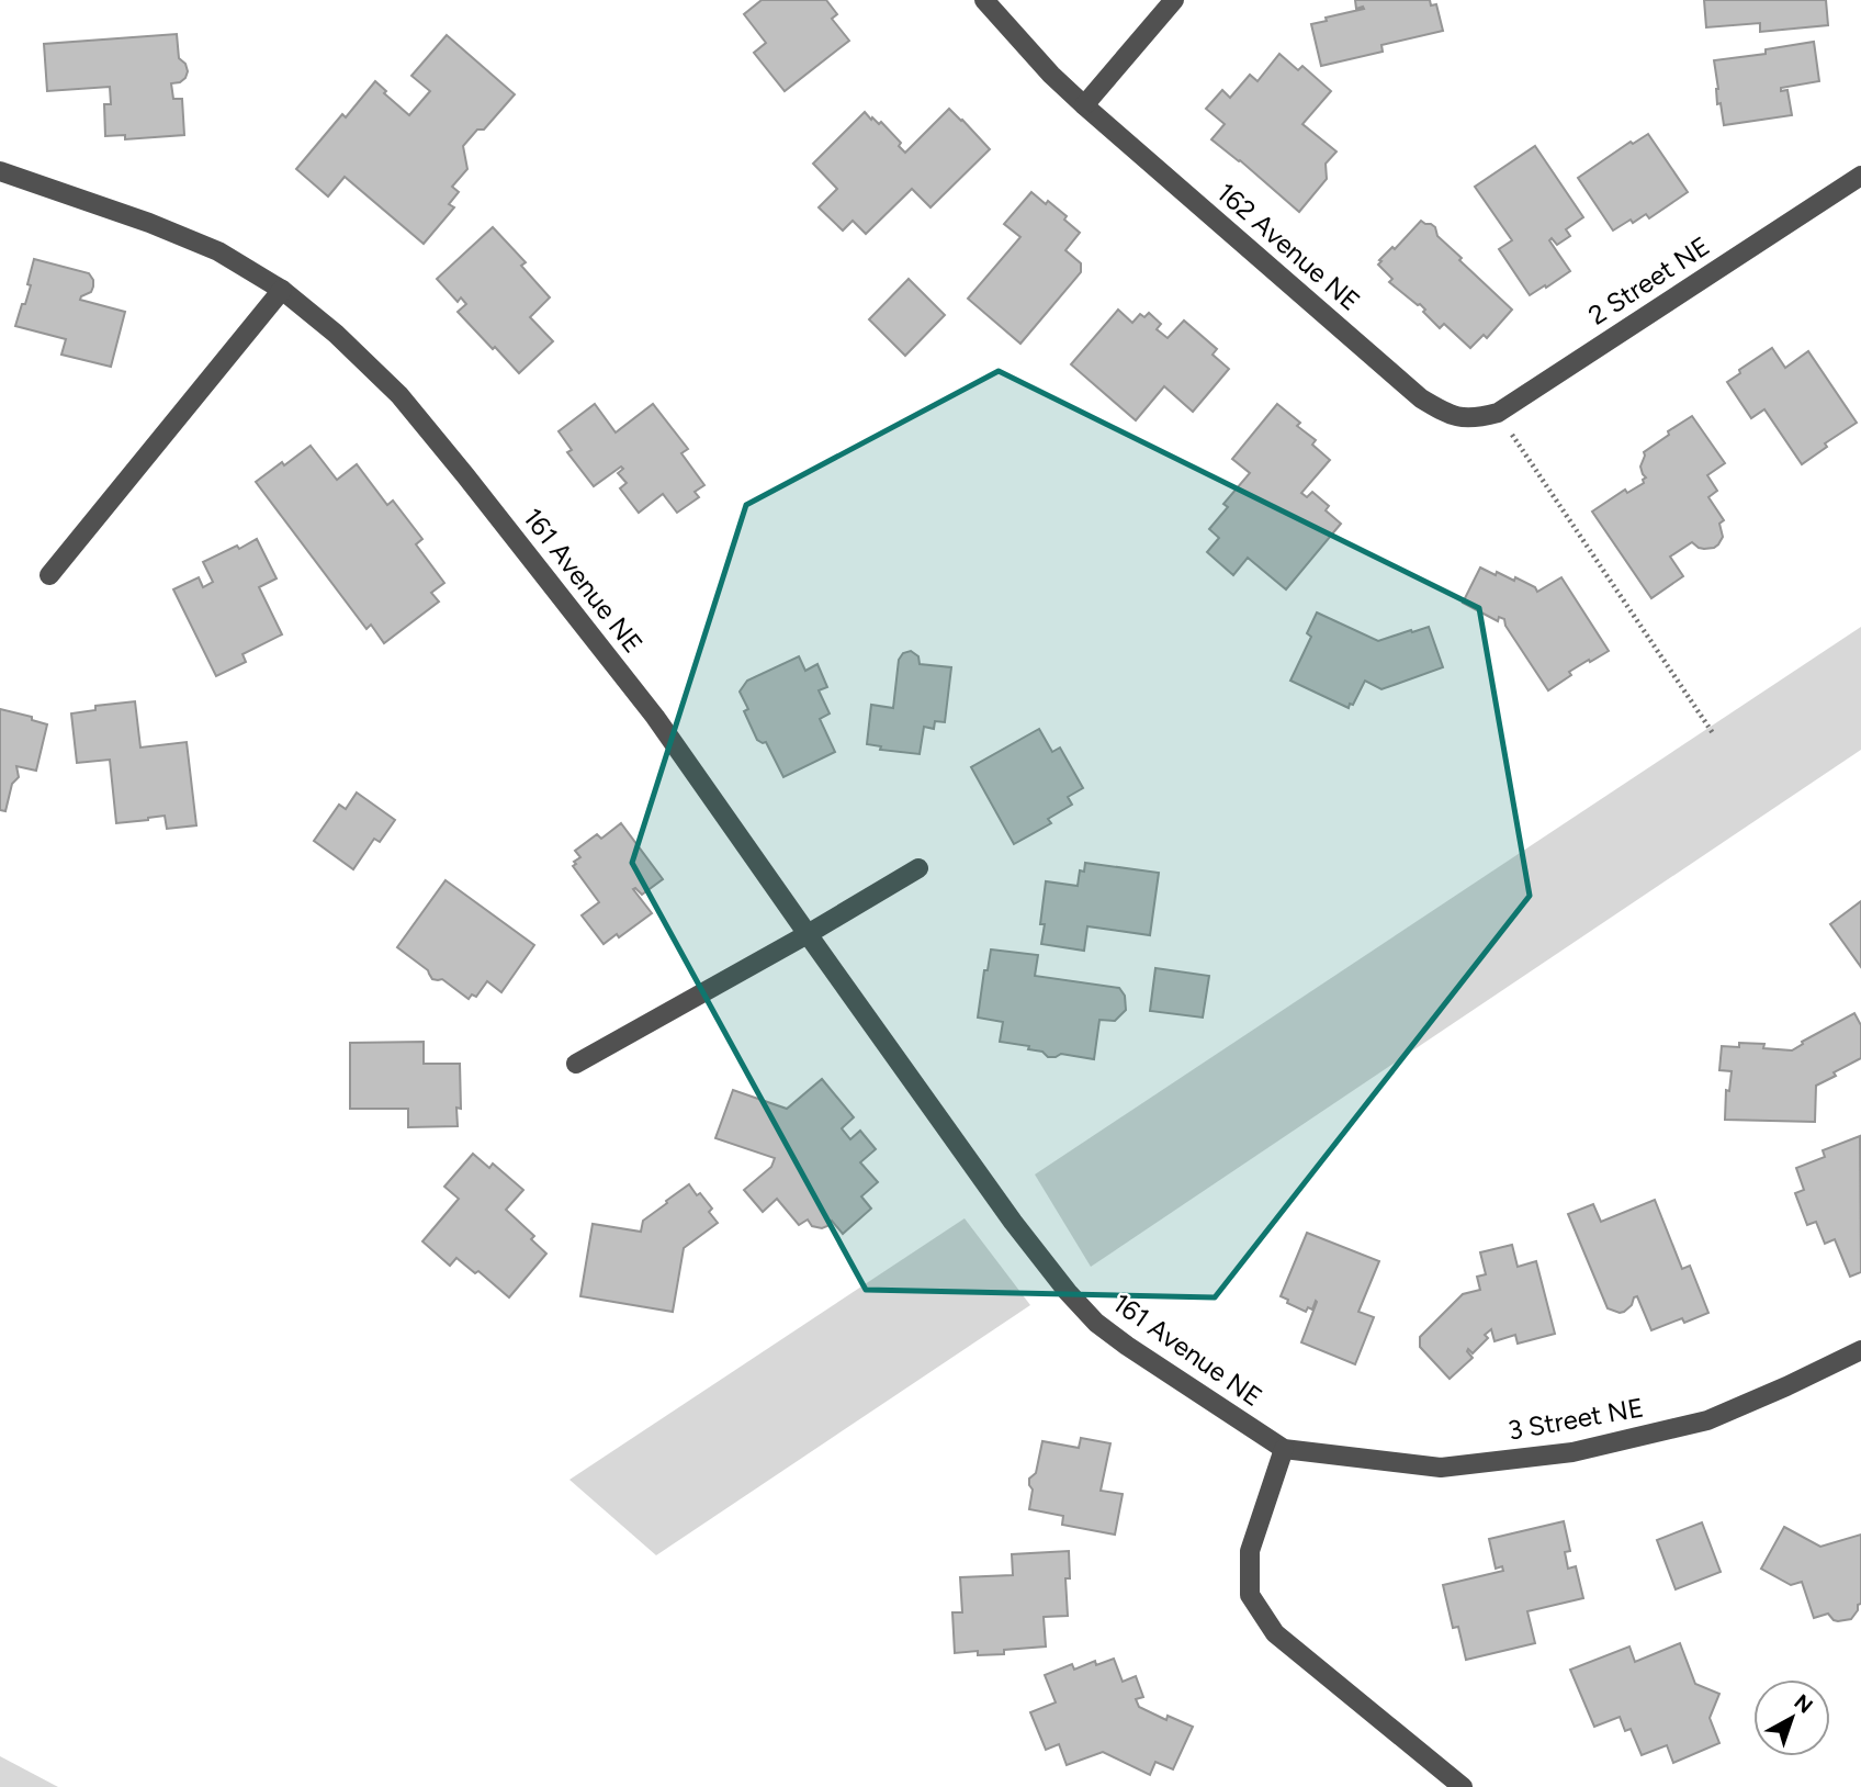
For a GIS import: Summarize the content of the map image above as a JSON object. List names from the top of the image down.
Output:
{
  "streets": {
    "street": [
      "162 Avenue NE",
      "2 Street NE",
      "161 Avenue NE",
      "3 Street NE"
    ]
  },
  "crossings": [
    ["162 Avenue NE", "2 Street NE"],
    ["161 Avenue NE", "3 Street NE"]
  ],
  "north": "top right"
}
